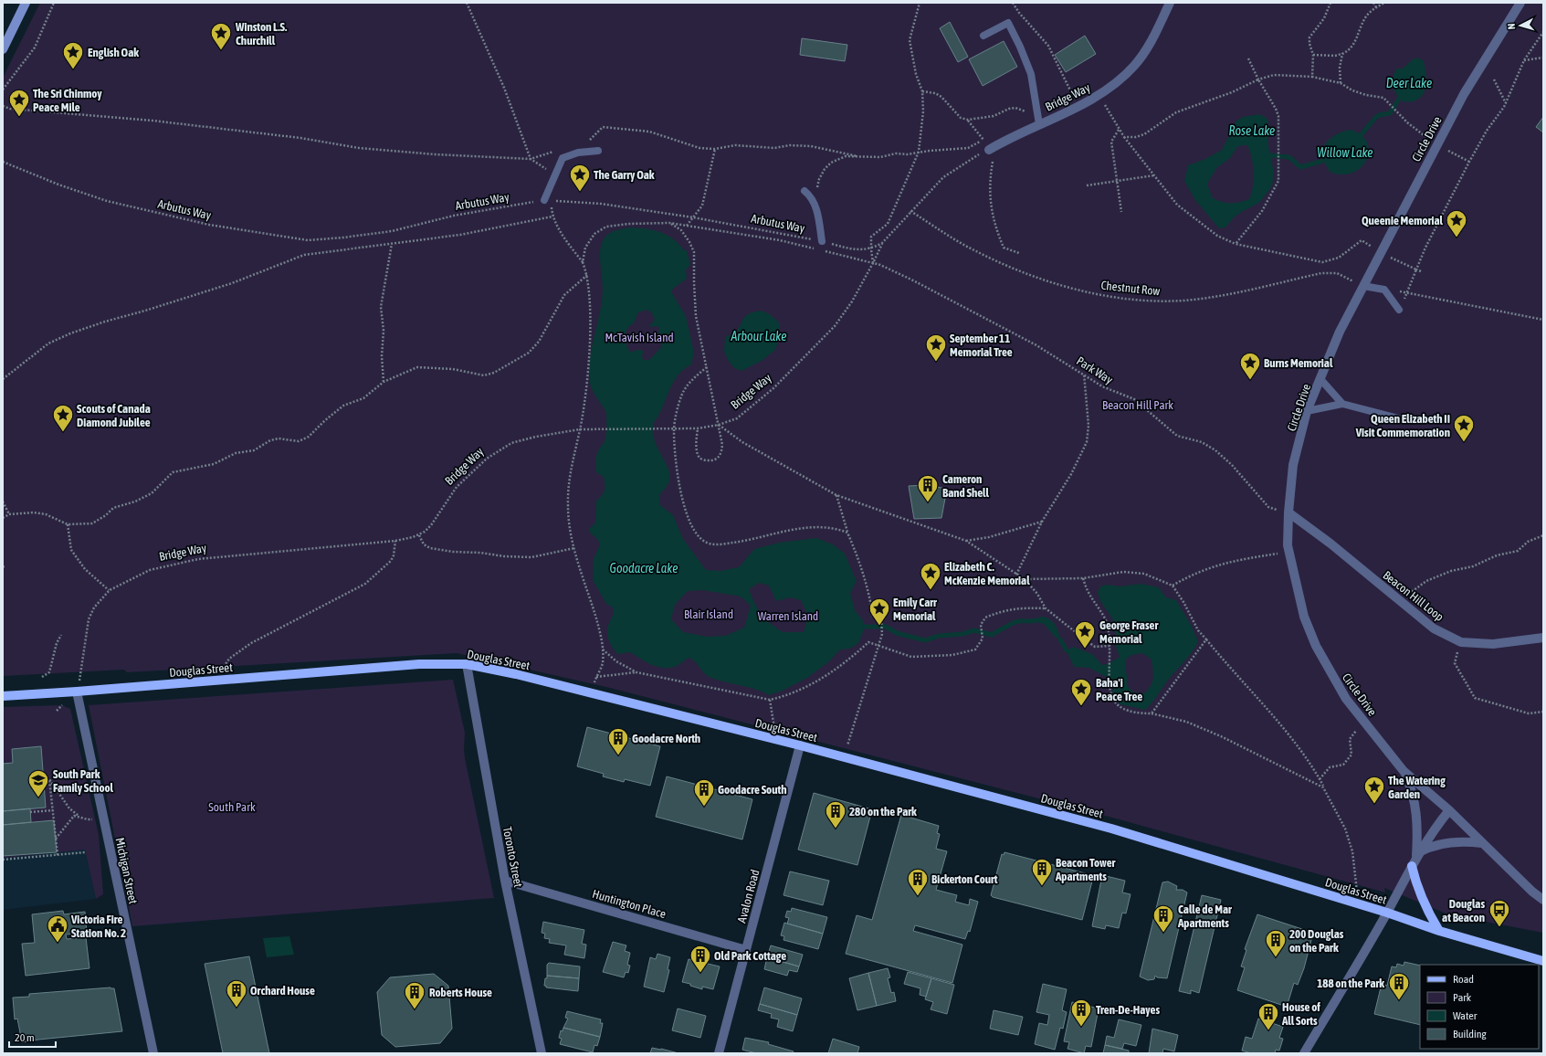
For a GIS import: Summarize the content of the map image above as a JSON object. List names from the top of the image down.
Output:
{
  "streets": {
    "main road": ["Douglas Street"],
    "street": [
      "Bridge Way",
      "Circle Drive",
      "Beacon Hill Loop",
      "Toronto Street",
      "Michigan Street",
      "Avalon Road",
      "Huntington Place"
    ],
    "path": ["Arbutus Way", "Chestnut Row", "Park Way"]
  },
  "crossings": [
    ["Bridge Way", "Park Way"],
    ["Bridge Way", "Douglas Street"],
    ["Bridge Way", "Michigan Street"],
    ["Circle Drive", "Chestnut Row"],
    ["Circle Drive", "Park Way"],
    ["Circle Drive", "Beacon Hill Loop"],
    ["Circle Drive", "Douglas Street"],
    ["Park Way", "Beacon Hill Loop"],
    ["Douglas Street", "Toronto Street"],
    ["Douglas Street", "Michigan Street"],
    ["Douglas Street", "Avalon Road"],
    ["Toronto Street", "Huntington Place"],
    ["Avalon Road", "Huntington Place"]
  ],
  "water": [
    "Deer Lake",
    "Rose Lake",
    "Willow Lake",
    "Arbour Lake",
    "Goodacre Lake"
  ],
  "parks": [
    "McTavish Island",
    "Beacon Hill Park",
    "Blair Island",
    "Warren Island",
    "South Park"
  ],
  "places": {
    "place": [
      "Winston L.S. Churchill",
      "English Oak",
      "The Sri Chinmoy Peace Mile",
      "The Garry Oak",
      "Queenie Memorial",
      "September 11 Memorial Tree",
      "Burns Memorial",
      "Scouts of Canada Diamond Jubilee",
      "Queen Elizabeth II Visit Commemoration",
      "Elizabeth C. McKenzie Memorial",
      "Emily Carr Memorial",
      "George Fraser Memorial",
      "Baha'i Peace Tree",
      "The Watering Garden"
    ],
    "building": [
      "Cameron Band Shell",
      "Goodacre North",
      "Goodacre South",
      "280 on the Park",
      "Beacon Tower Apartments",
      "Bickerton Court",
      "Calle de Mar Apartments",
      "200 Douglas on the Park",
      "Old Park Cottage",
      "188 on the Park",
      "Orchard House",
      "Roberts House",
      "Tren-De-Hayes",
      "House of All Sorts"
    ],
    "school or university": ["South Park Family School"],
    "bus stop": ["Douglas at Beacon"],
    "public building": ["Victoria Fire Station No. 2"]
  },
  "legend": [
    "Road",
    "Park",
    "Water",
    "Building"
  ],
  "scale_bar": "20 m",
  "north": "left"
}
